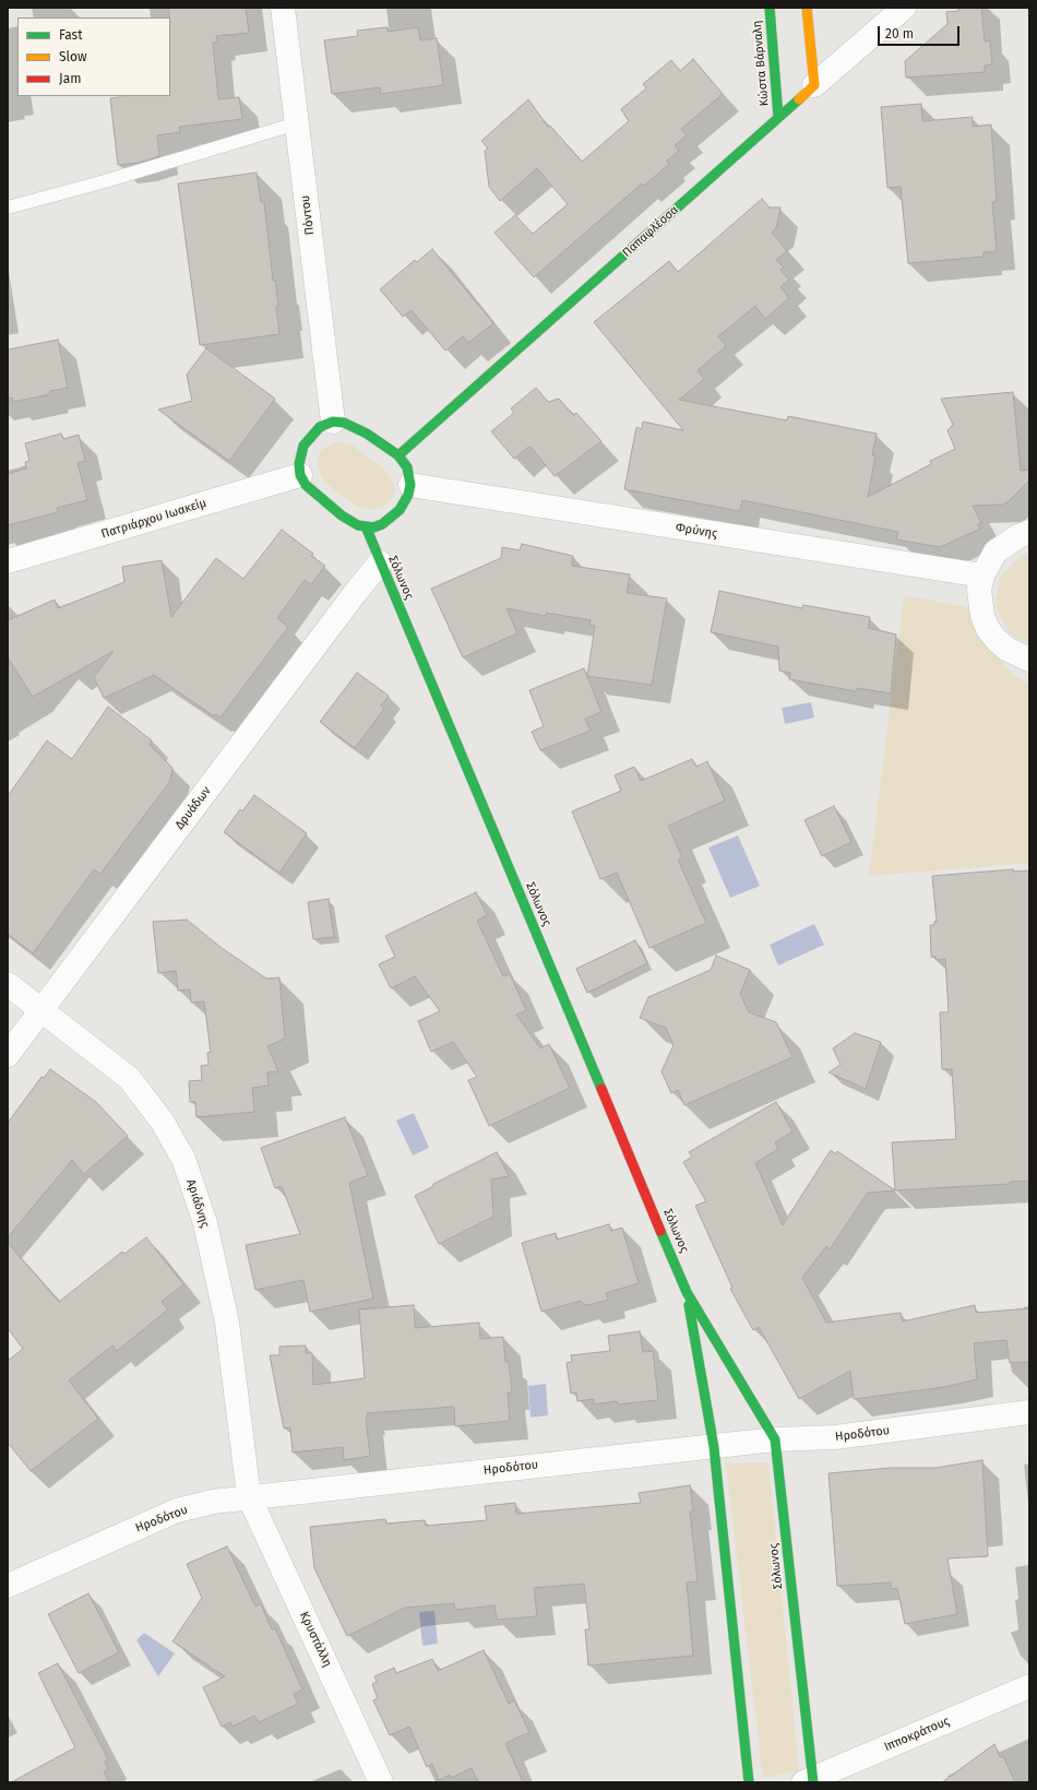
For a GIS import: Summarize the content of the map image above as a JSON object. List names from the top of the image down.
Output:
{
  "streets": {
    "street": [
      "Κώστα Βάρναλη",
      "Πόντου",
      "Παπαφλέσσα",
      "Πατριάρχου Ιωακείμ",
      "Φρύνης",
      "Σόλωνος",
      "Δρυάδων",
      "Αριάδνης",
      "Ηροδότου",
      "Κρυστάλλη",
      "Ιπποκράτους"
    ]
  },
  "crossings": [
    ["Κώστα Βάρναλη", "Παπαφλέσσα"],
    ["Πόντου", "Παπαφλέσσα"],
    ["Πόντου", "Πατριάρχου Ιωακείμ"],
    ["Πόντου", "Φρύνης"],
    ["Πόντου", "Σόλωνος"],
    ["Παπαφλέσσα", "Πατριάρχου Ιωακείμ"],
    ["Παπαφλέσσα", "Φρύνης"],
    ["Παπαφλέσσα", "Σόλωνος"],
    ["Πατριάρχου Ιωακείμ", "Φρύνης"],
    ["Πατριάρχου Ιωακείμ", "Σόλωνος"],
    ["Φρύνης", "Σόλωνος"],
    ["Σόλωνος", "Δρυάδων"],
    ["Σόλωνος", "Ηροδότου"],
    ["Σόλωνος", "Ιπποκράτους"],
    ["Δρυάδων", "Αριάδνης"],
    ["Αριάδνης", "Ηροδότου"],
    ["Αριάδνης", "Κρυστάλλη"],
    ["Ηροδότου", "Κρυστάλλη"]
  ],
  "legend": ["Fast", "Slow", "Jam"],
  "scale_bar": "20 m"
}
